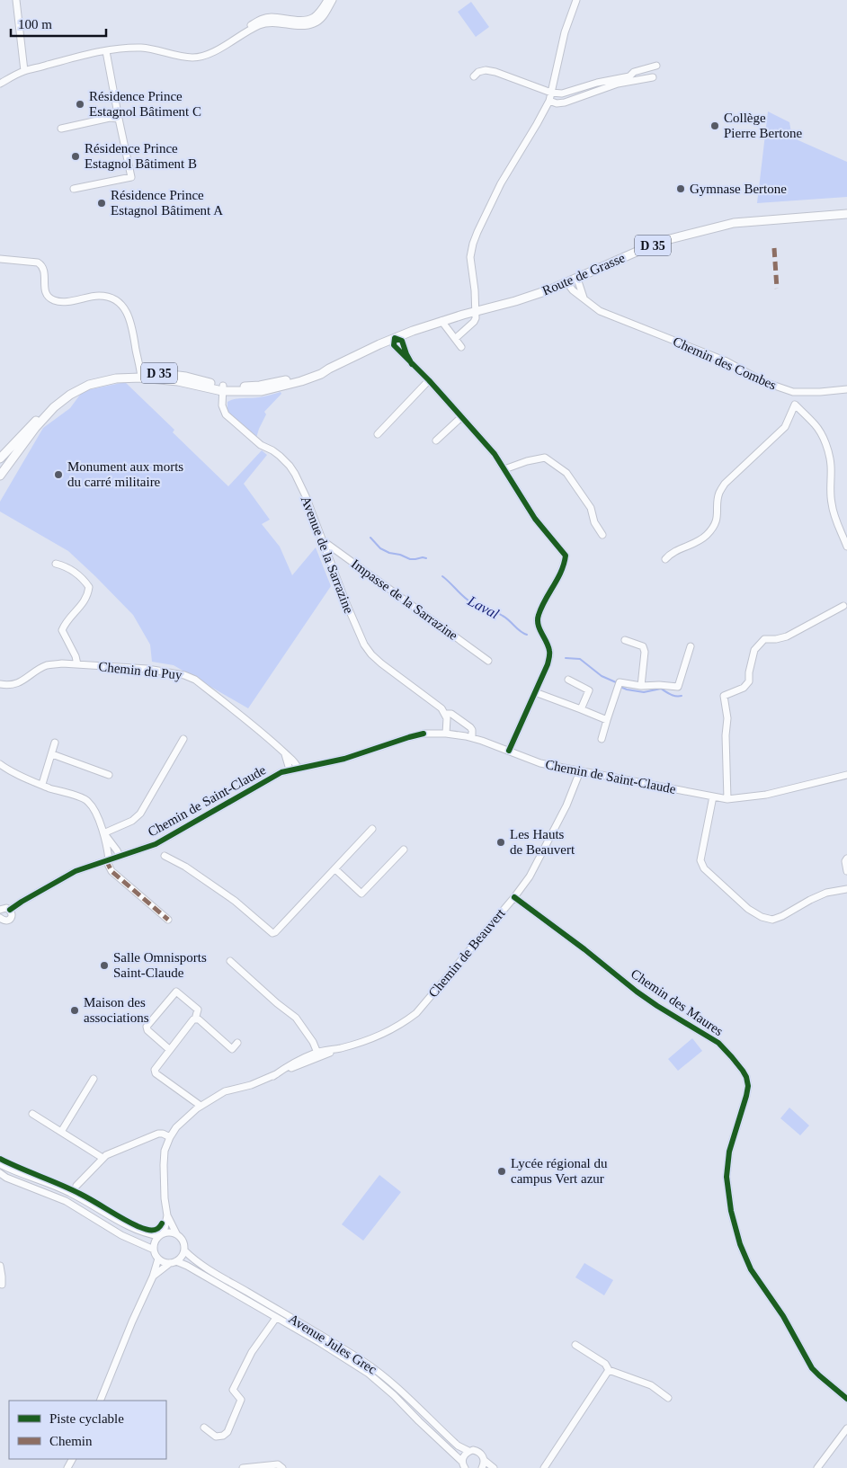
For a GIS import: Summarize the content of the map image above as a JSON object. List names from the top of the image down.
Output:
{
  "streets": {
    "main road": ["D 35", "Route de Grasse"],
    "street": [
      "Chemin des Combes",
      "Avenue de la Sarrazine",
      "Impasse de la Sarrazine",
      "Chemin du Puy",
      "Chemin de Saint-Claude",
      "Chemin de Beauvert",
      "Chemin des Maures",
      "Avenue Jules Grec"
    ]
  },
  "crossings": [
    ["D 35", "Route de Grasse"],
    ["D 35", "Avenue de la Sarrazine"],
    ["Route de Grasse", "Chemin des Combes"],
    ["Route de Grasse", "Avenue de la Sarrazine"],
    ["Avenue de la Sarrazine", "Impasse de la Sarrazine"],
    ["Avenue de la Sarrazine", "Chemin de Saint-Claude"],
    ["Chemin du Puy", "Chemin de Saint-Claude"],
    ["Chemin de Saint-Claude", "Chemin de Beauvert"],
    ["Chemin de Beauvert", "Chemin des Maures"],
    ["Chemin de Beauvert", "Avenue Jules Grec"]
  ],
  "water": ["Laval"],
  "places": [
    "Résidence Prince Estagnol Bâtiment C",
    "Collège Pierre Bertone",
    "Résidence Prince Estagnol Bâtiment B",
    "Gymnase Bertone",
    "Résidence Prince Estagnol Bâtiment A",
    "Monument aux morts du carré militaire",
    "Les Hauts de Beauvert",
    "Salle Omnisports Saint-Claude",
    "Maison des associations",
    "Lycée régional du campus Vert azur"
  ],
  "legend": ["Piste cyclable", "Chemin"],
  "scale_bar": "100 m"
}
